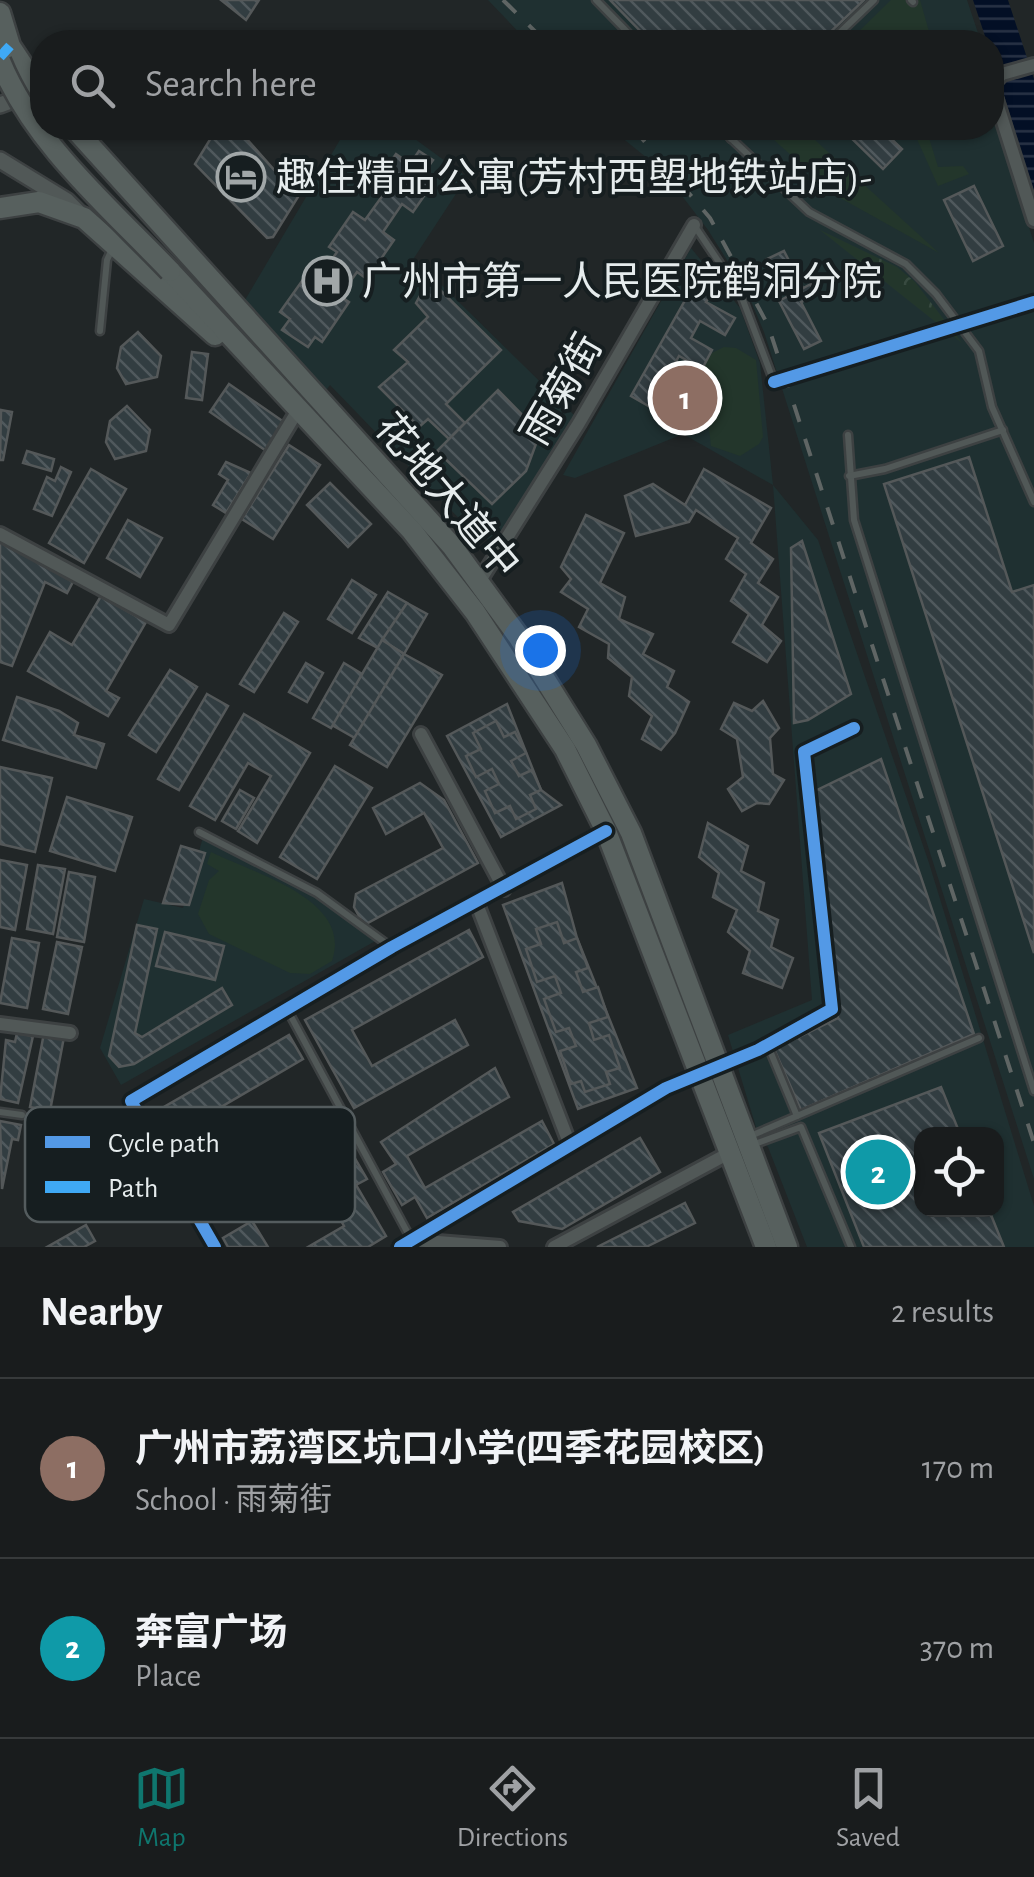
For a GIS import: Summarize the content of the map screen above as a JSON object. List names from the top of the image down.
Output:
{
  "streets": {
    "main road": ["花地大道中"],
    "street": ["雨菊街"]
  },
  "crossings": [
    ["雨菊街", "花地大道中"]
  ],
  "places": {
    "hotel": ["趣住精品公寓(芳村西塱地铁站店)-"],
    "hospital": ["广州市第一人民医院鹤洞分院"]
  },
  "legend": ["Cycle path", "Path"],
  "page": {
    "search": "Search here",
    "pins": ["1", "2"],
    "heading": ["Nearby", "2 results"],
    "list": [
      {
        "mark": "1",
        "name": "广州市荔湾区坑口小学(四季花园校区)",
        "note": "School · 雨菊街",
        "value": "170 m"
      },
      {
        "mark": "2",
        "name": "奔富广场",
        "note": "Place",
        "value": "370 m"
      }
    ],
    "nav": ["Map", "Directions", "Saved"]
  }
}
